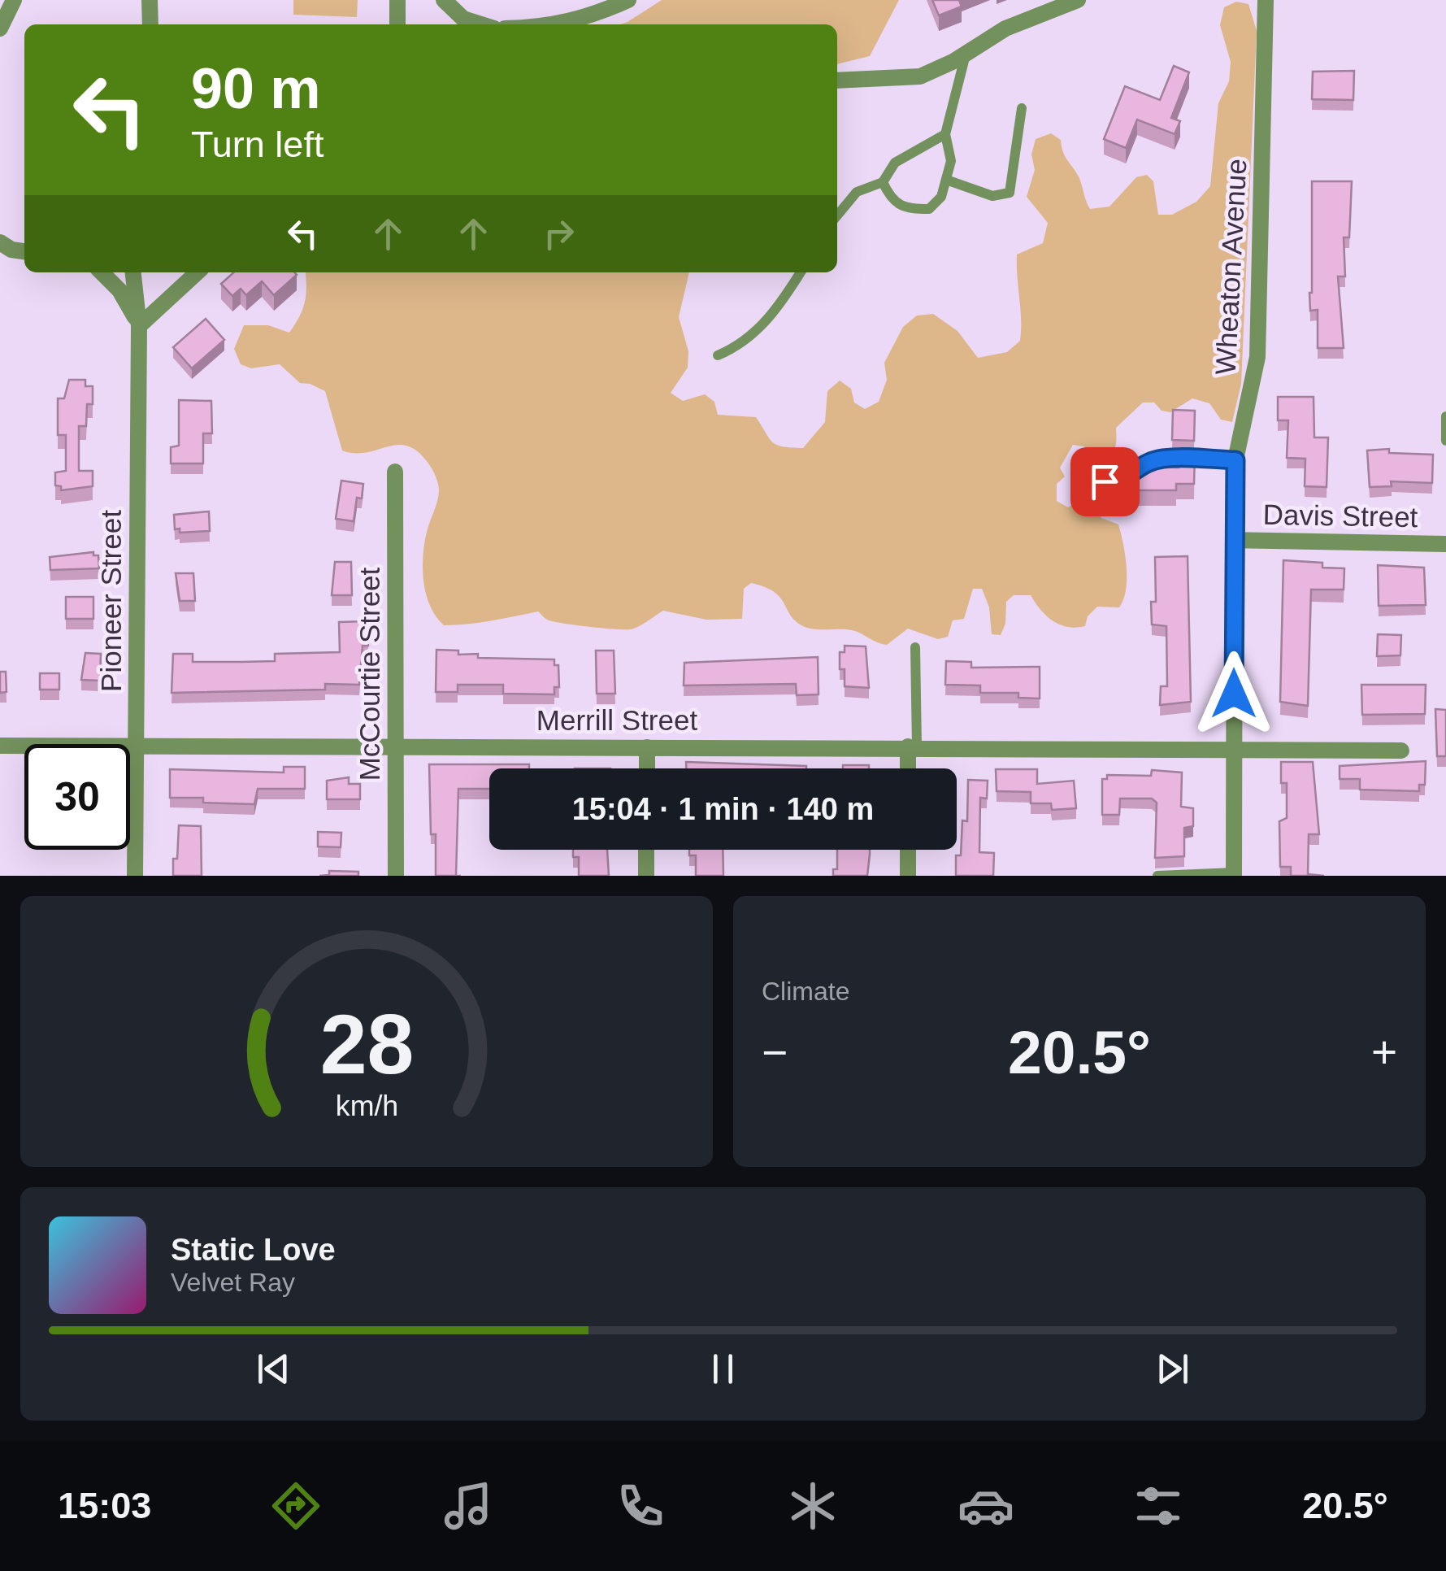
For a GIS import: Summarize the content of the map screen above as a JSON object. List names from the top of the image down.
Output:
{
  "streets": {
    "street": [
      "Wheaton Avenue",
      "Davis Street",
      "Pioneer Street",
      "McCourtie Street",
      "Merrill Street"
    ]
  },
  "crossings": [
    ["Wheaton Avenue", "Davis Street"],
    ["Wheaton Avenue", "Merrill Street"],
    ["Pioneer Street", "Merrill Street"],
    ["McCourtie Street", "Merrill Street"]
  ],
  "page": {
    "turn": ["90 m", "Turn left"],
    "limit": "30",
    "trip": "15:04 · 1 min · 140 m",
    "tile": "Climate",
    "heat": ["−", "20.5°", "+"],
    "song": ["Static Love", "Velvet Ray"],
    "tabs": ["15:03", "20.5°"],
    "gauge": ["28", "km/h"]
  }
}
